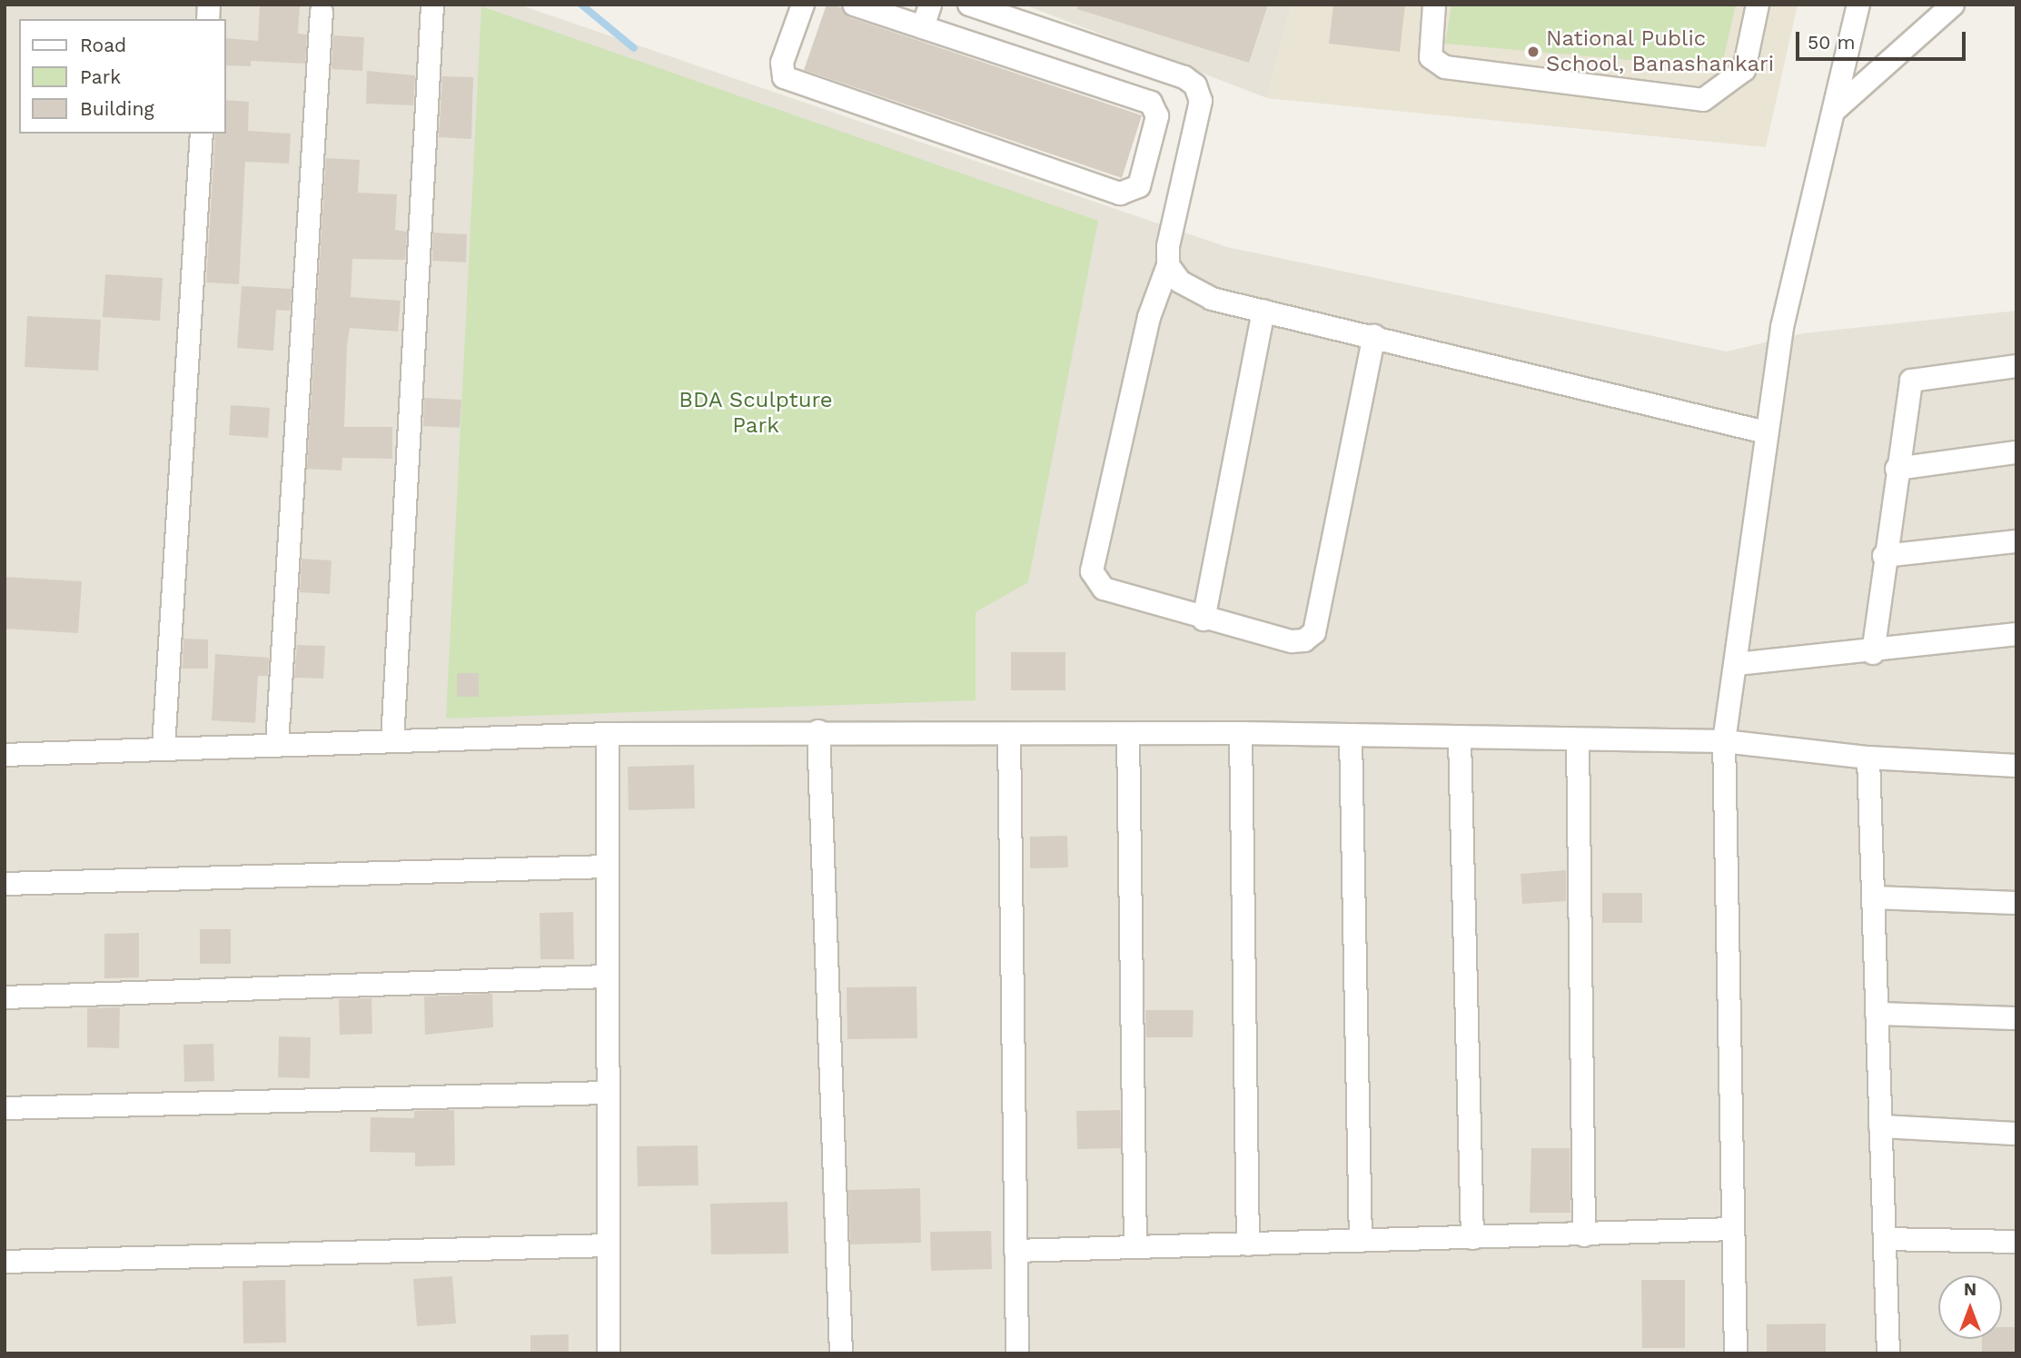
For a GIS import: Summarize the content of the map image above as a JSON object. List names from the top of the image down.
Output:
{
  "parks": ["BDA Sculpture Park"],
  "places": ["National Public School, Banashankari"],
  "legend": ["Road", "Park", "Building"],
  "scale_bar": "50 m",
  "north": "top"
}
